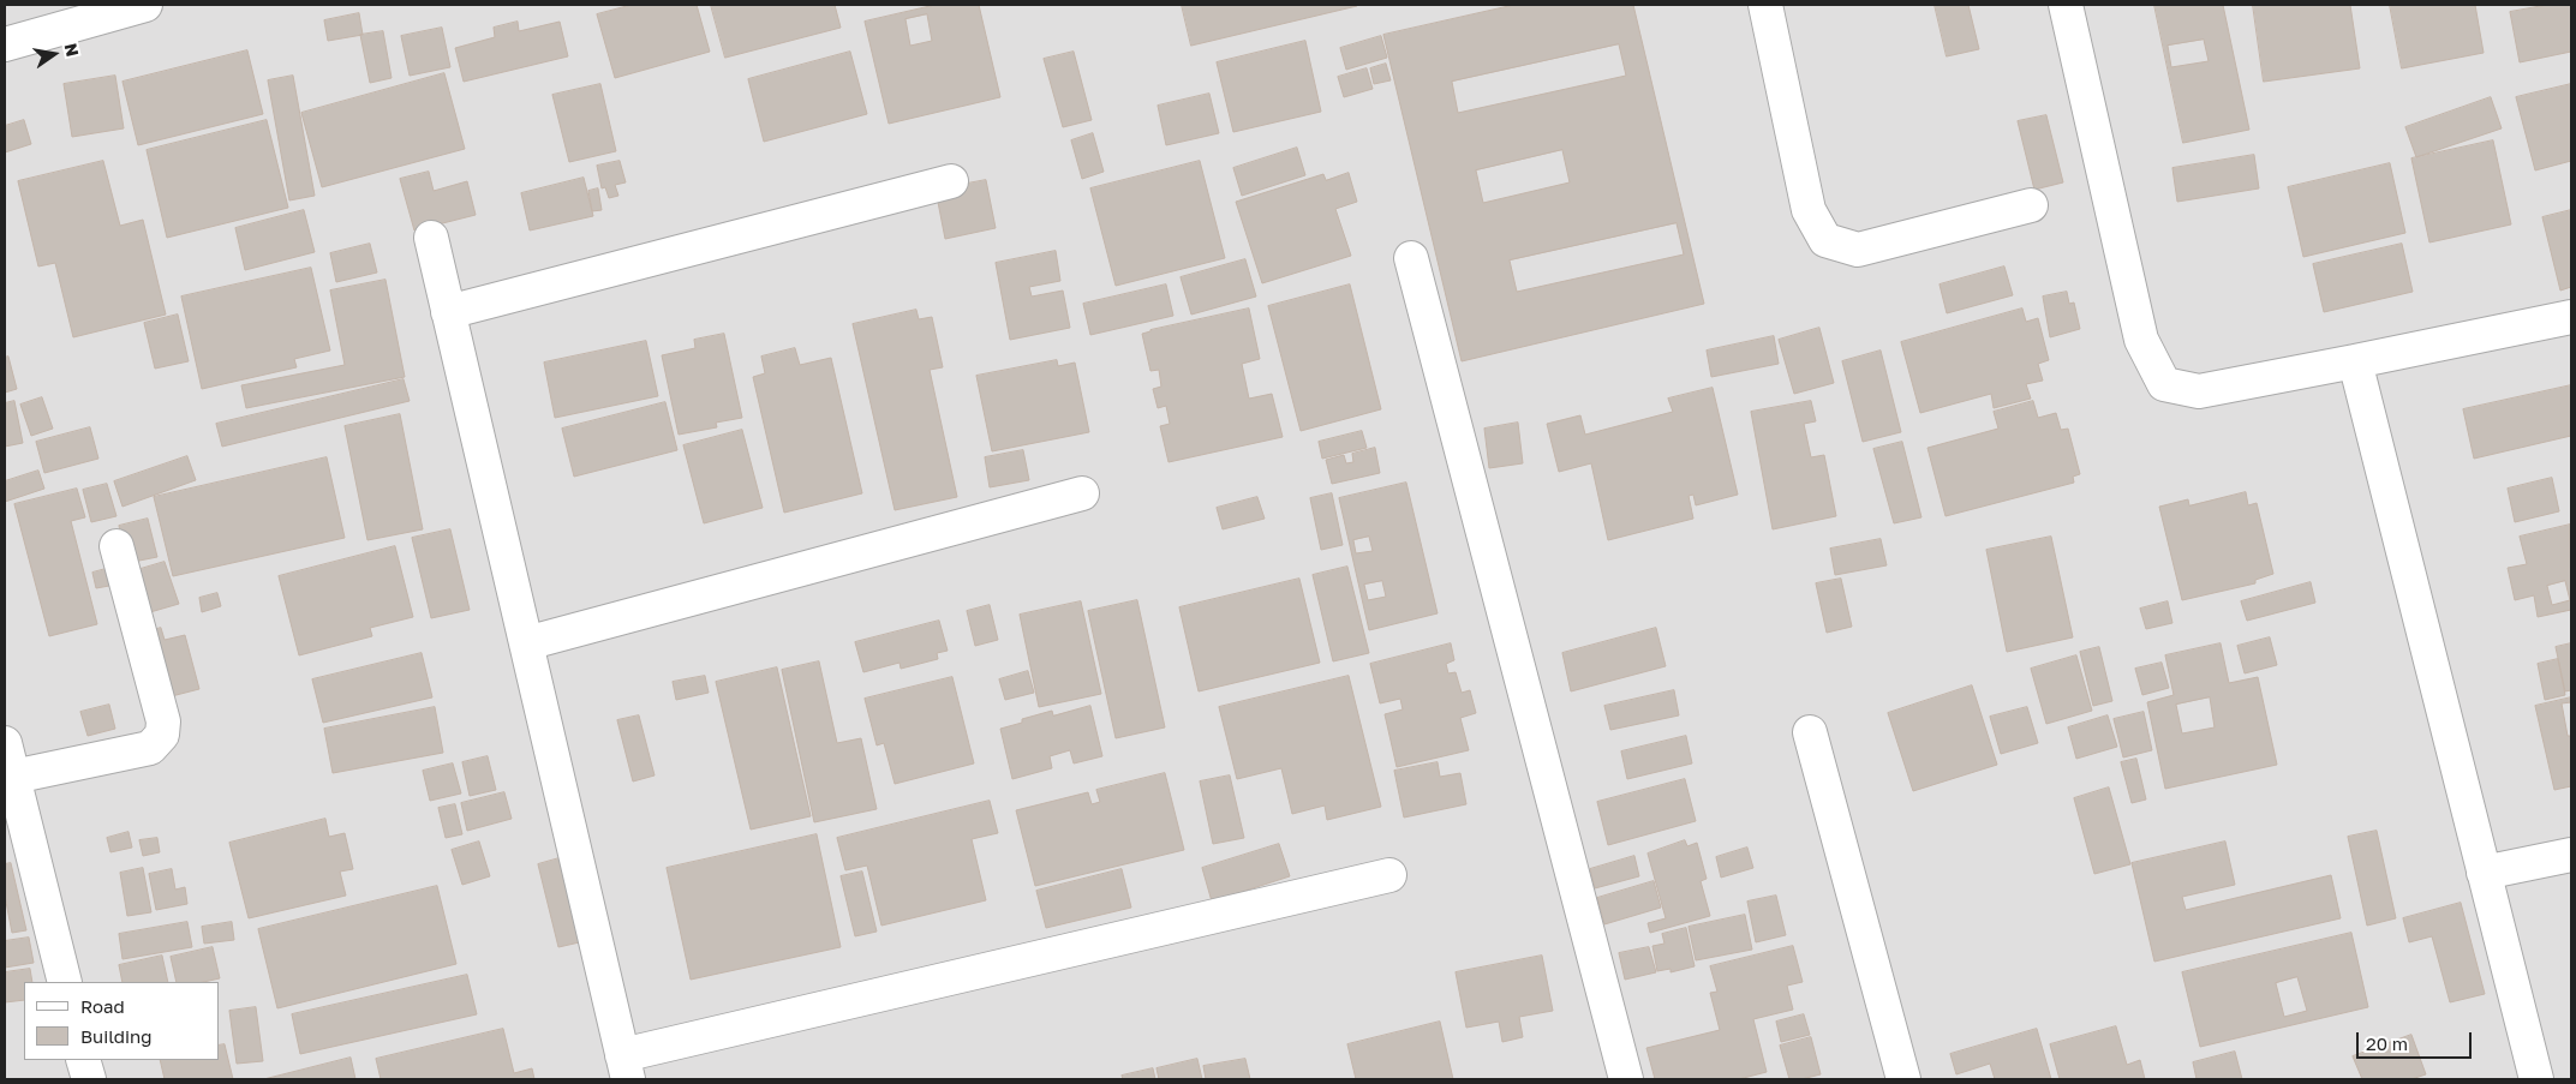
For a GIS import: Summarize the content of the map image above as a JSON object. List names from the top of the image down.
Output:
{
  "legend": ["Road", "Building"],
  "scale_bar": "20 m",
  "north": "right"
}
